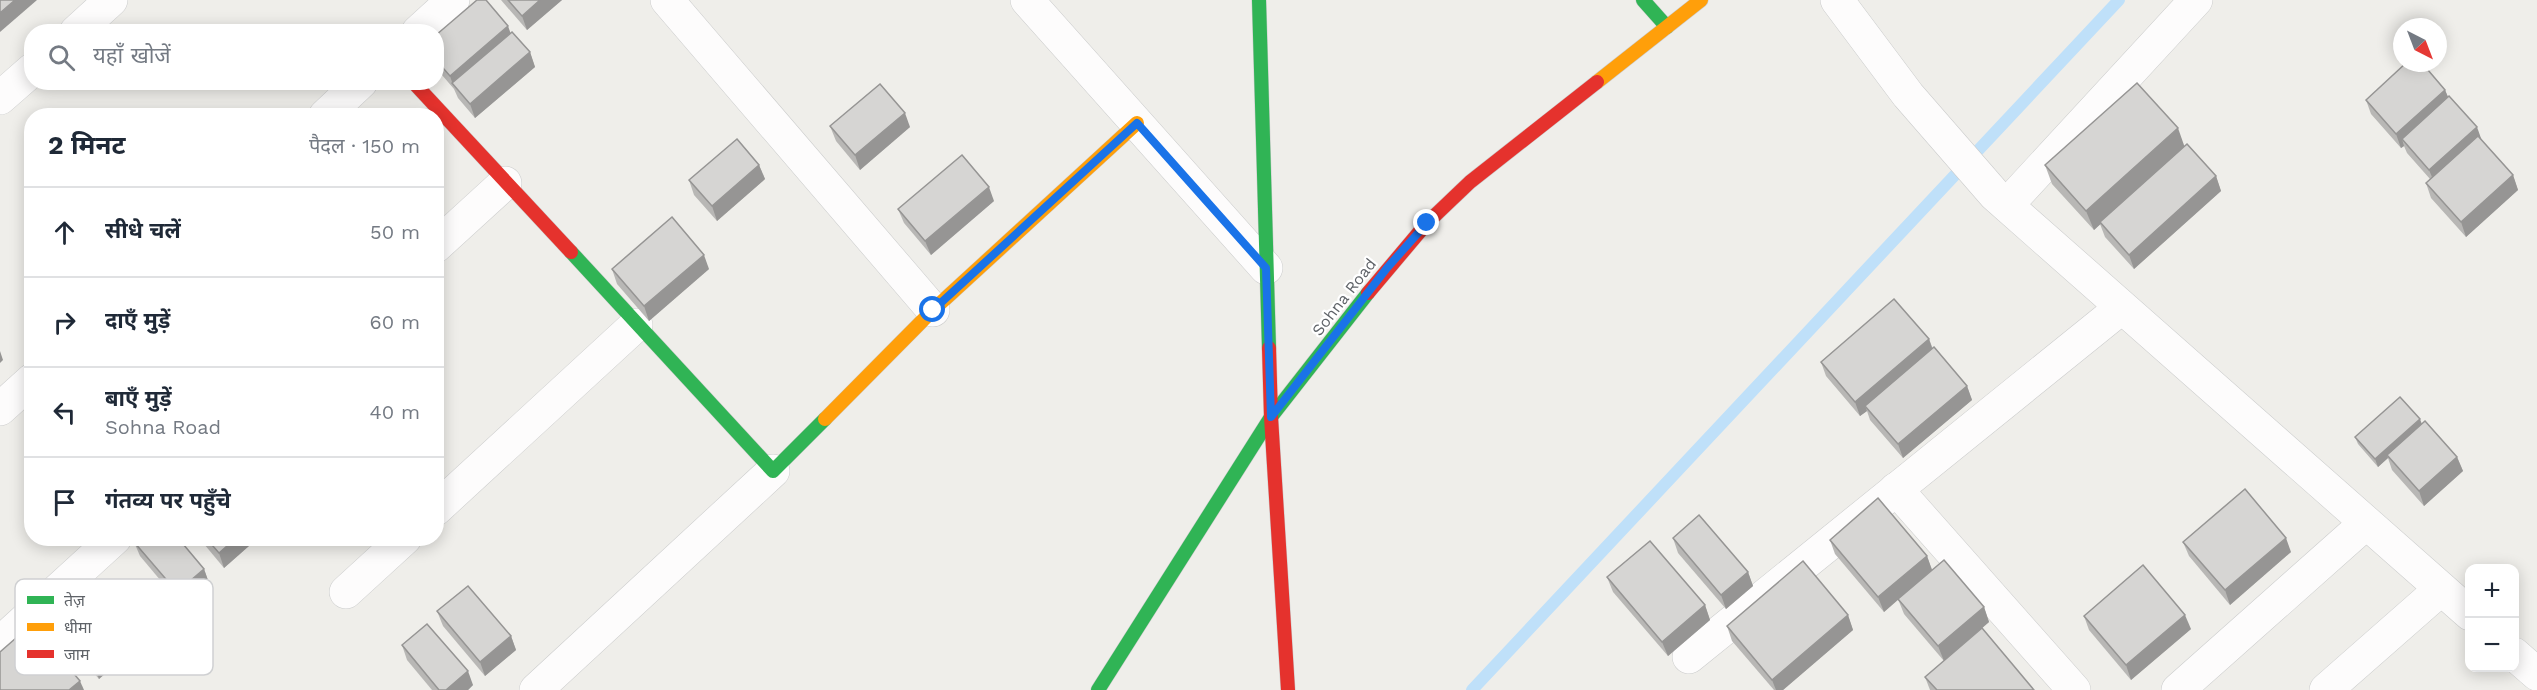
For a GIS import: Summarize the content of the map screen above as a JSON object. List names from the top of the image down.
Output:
{
  "streets": {
    "street": ["Sohna Road"]
  },
  "legend": ["तेज़", "धीमा", "जाम"],
  "north": "bottom right",
  "page": {
    "search": "यहाँ खोजें",
    "heading": ["2 मिनट", "पैदल · 150 m"],
    "list": [
      ["सीधे चलें", "50 m"],
      ["दाएँ मुड़ें", "60 m"],
      ["बाएँ मुड़ें", "Sohna Road", "40 m"],
      "गंतव्य पर पहुँचे"
    ],
    "map_buttons": ["+", "−"]
  }
}
